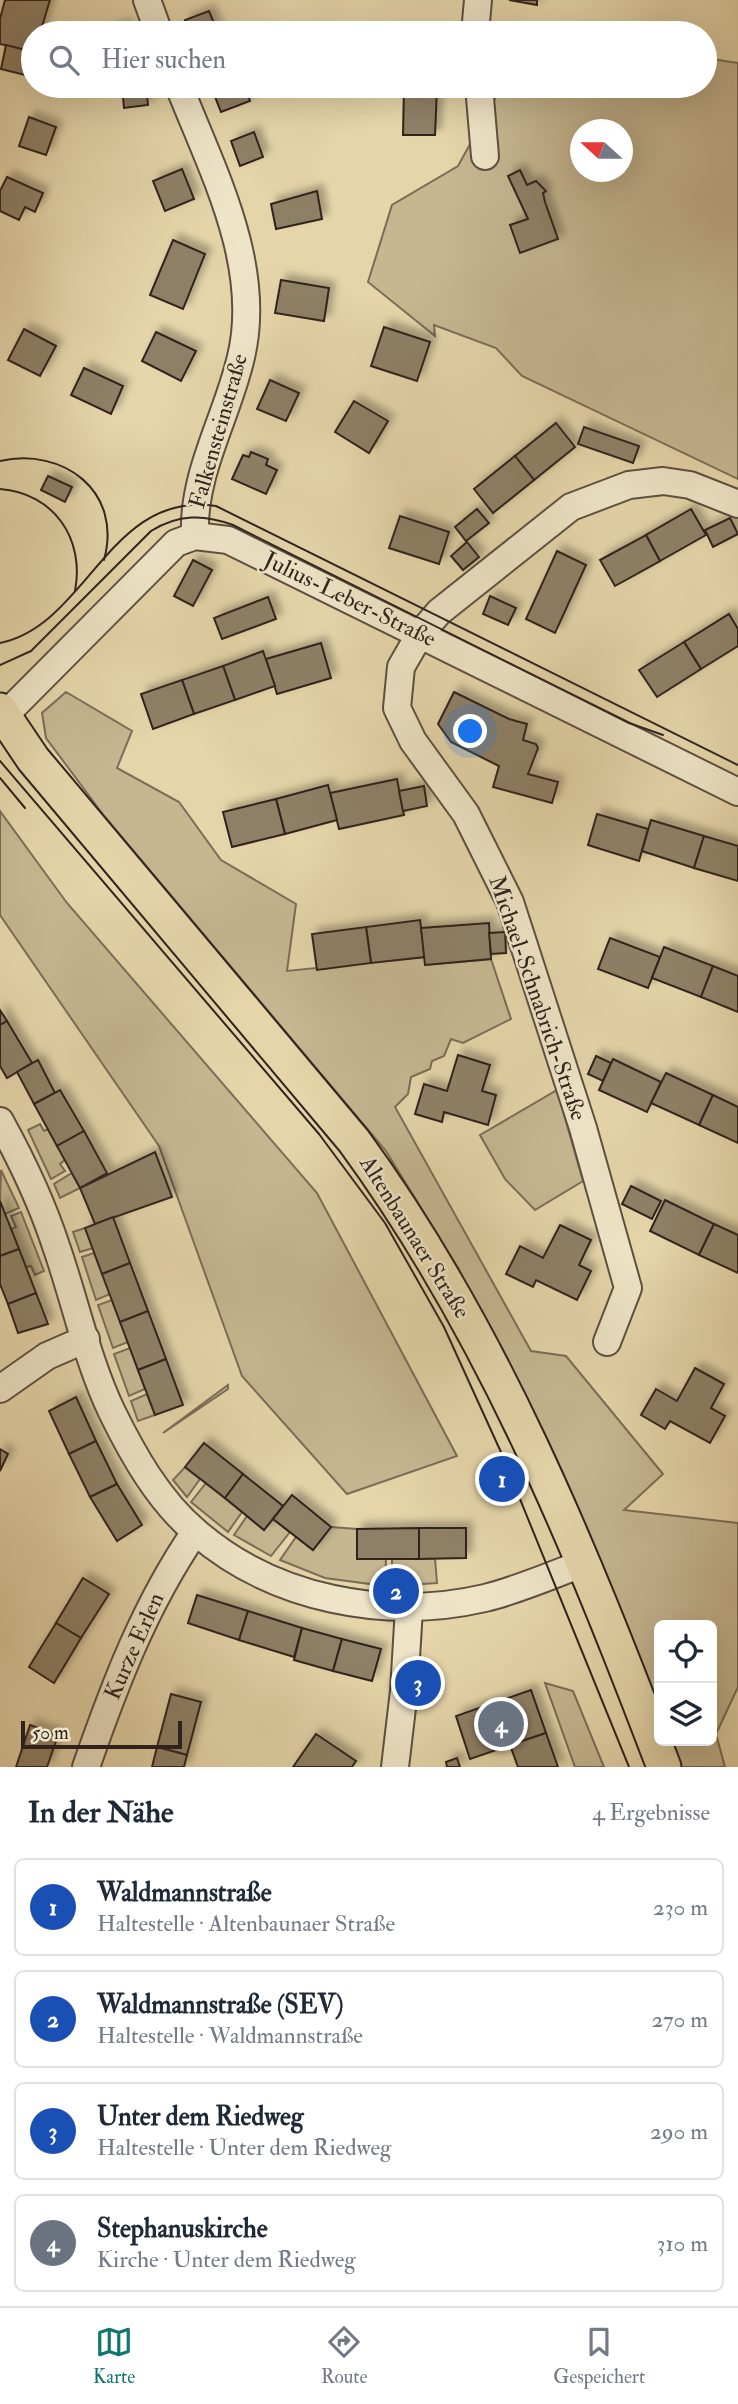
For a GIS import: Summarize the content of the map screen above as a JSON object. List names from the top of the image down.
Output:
{
  "streets": {
    "main road": ["Altenbaunaer Straße"],
    "street": [
      "Falkensteinstraße",
      "Julius-Leber-Straße",
      "Michael-Schnabrich-Straße",
      "Kurze Erlen"
    ]
  },
  "crossings": [
    ["Falkensteinstraße", "Julius-Leber-Straße"],
    ["Julius-Leber-Straße", "Michael-Schnabrich-Straße"]
  ],
  "scale_bar": "50 m",
  "north": "left",
  "page": {
    "search": "Hier suchen",
    "pins": [
      "1",
      "2",
      "3",
      "4"
    ],
    "scale": "50 m",
    "heading": ["In der Nähe", "4 Ergebnisse"],
    "list": [
      {
        "mark": "1",
        "name": "Waldmannstraße",
        "note": "Haltestelle · Altenbaunaer Straße",
        "value": "230 m"
      },
      {
        "mark": "2",
        "name": "Waldmannstraße (SEV)",
        "note": "Haltestelle · Waldmannstraße",
        "value": "270 m"
      },
      {
        "mark": "3",
        "name": "Unter dem Riedweg",
        "note": "Haltestelle · Unter dem Riedweg",
        "value": "290 m"
      },
      {
        "mark": "4",
        "name": "Stephanuskirche",
        "note": "Kirche · Unter dem Riedweg",
        "value": "310 m"
      }
    ],
    "nav": ["Karte", "Route", "Gespeichert"]
  }
}
